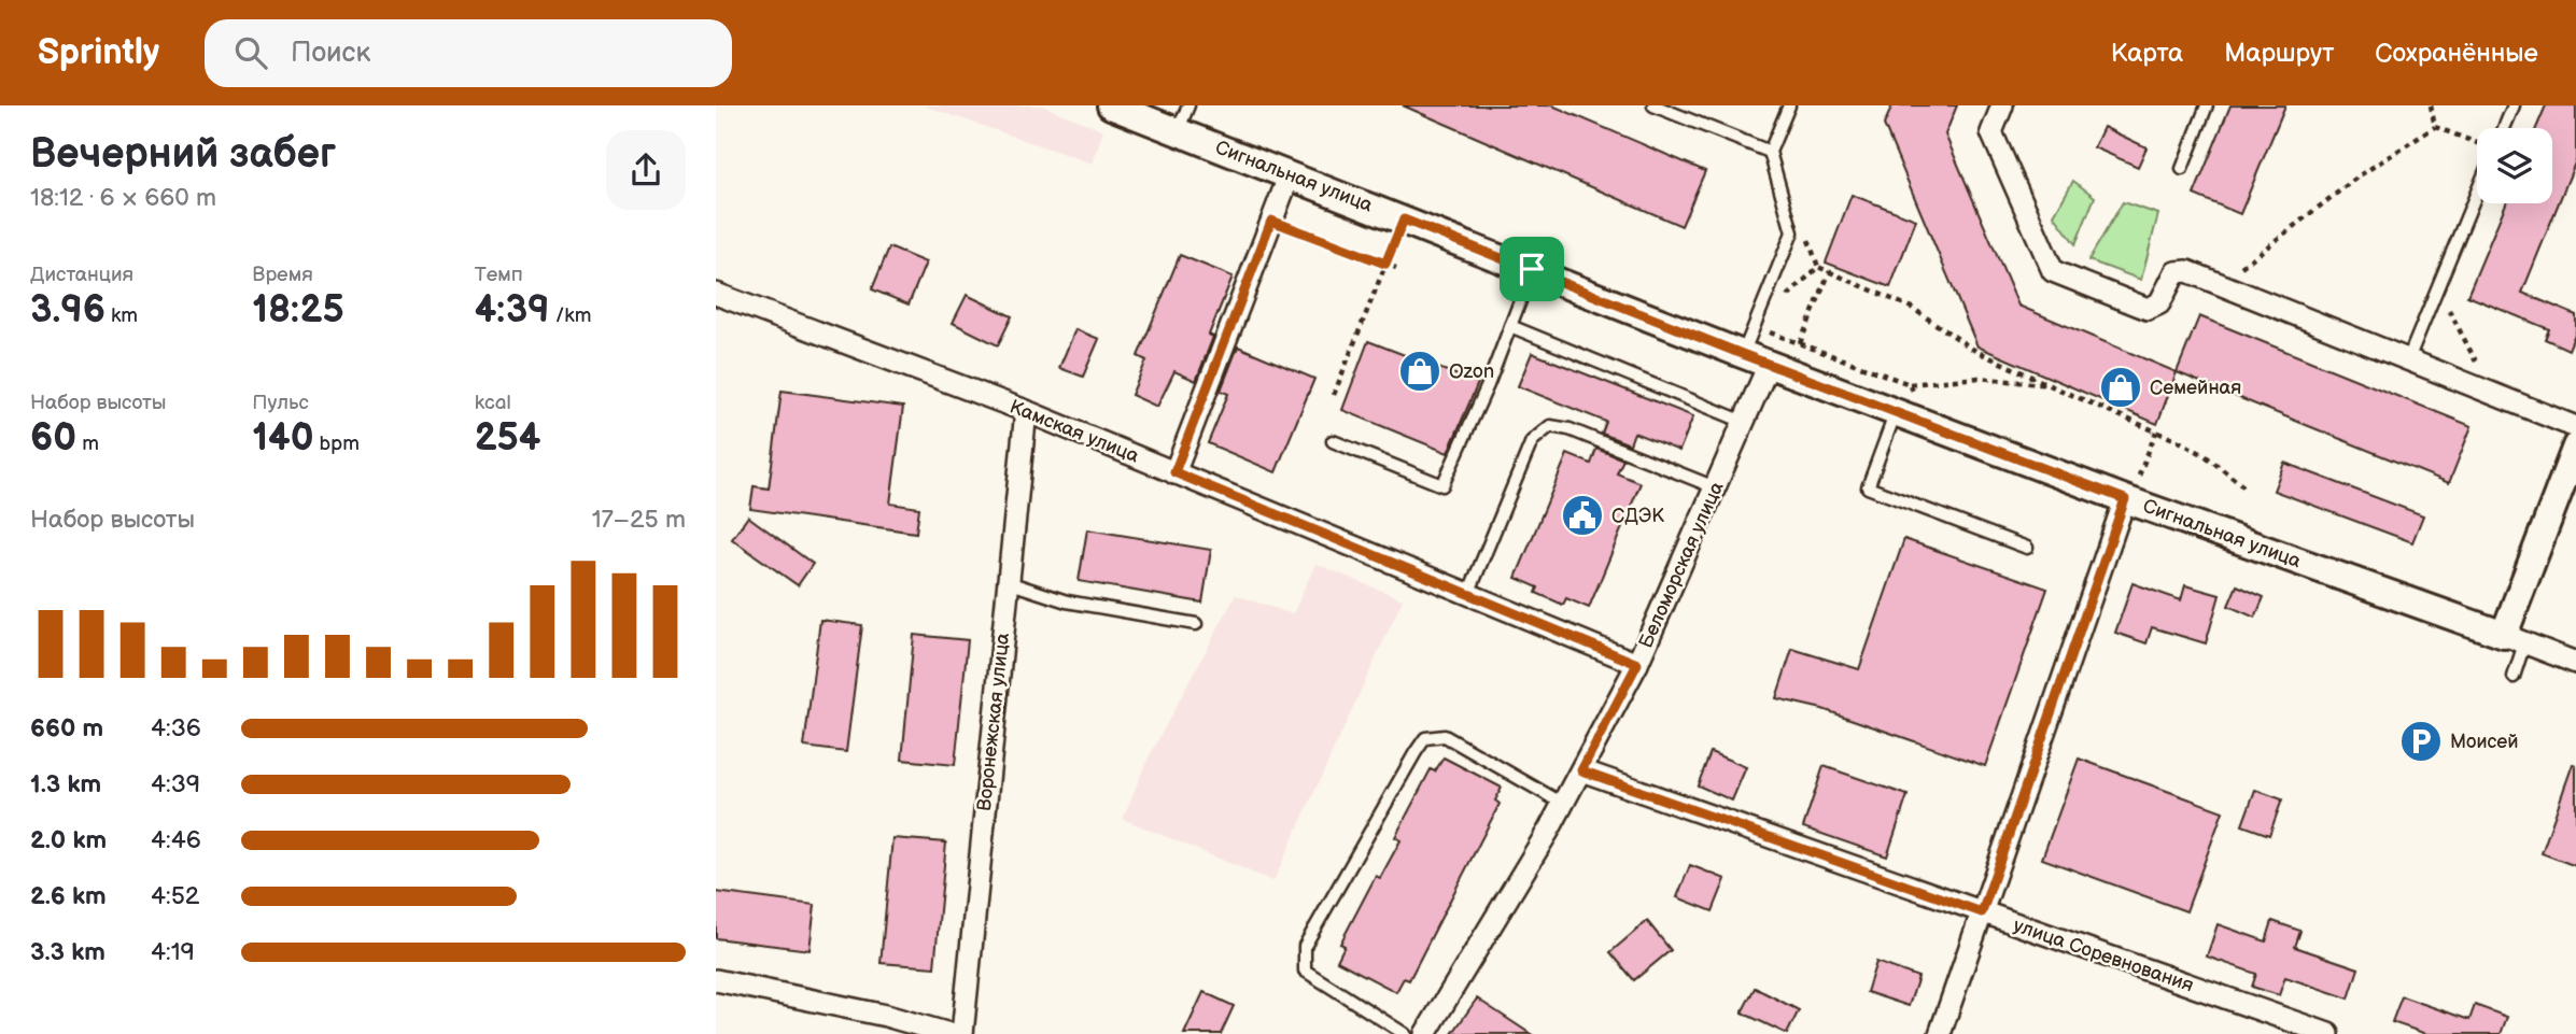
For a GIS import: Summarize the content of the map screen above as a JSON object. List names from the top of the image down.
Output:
{
  "streets": {
    "street": [
      "Сигнальная улица",
      "Камская улица",
      "Беломорская улица",
      "Воронежская улица",
      "улица Соревнования"
    ]
  },
  "crossings": [
    ["Сигнальная улица", "Беломорская улица"],
    ["Камская улица", "Беломорская улица"],
    ["Камская улица", "Воронежская улица"],
    ["Беломорская улица", "улица Соревнования"]
  ],
  "places": {
    "shop": ["Ozon", "Семейная"],
    "public building": ["СДЭК"],
    "parking": ["Моисей"]
  },
  "page": {
    "header": "Sprintly",
    "search": "Поиск",
    "nav": ["Карта", "Маршрут", "Сохранённые"],
    "heading": ["Вечерний забег", "18:12 · 6 × 660 m"],
    "stats": [
      ["Дистанция", "3.96 km"],
      ["Время", "18:25"],
      ["Темп", "4:39 /km"],
      ["Набор высоты", "60 m"],
      ["Пульс", "140 bpm"],
      ["kcal", "254"]
    ],
    "chart": ["Набор высоты", "17–25 m"],
    "list": [
      {
        "name": "660 m",
        "note": "4:36"
      },
      {
        "name": "1.3 km",
        "note": "4:39"
      },
      {
        "name": "2.0 km",
        "note": "4:46"
      },
      {
        "name": "2.6 km",
        "note": "4:52"
      },
      {
        "name": "3.3 km",
        "note": "4:19"
      }
    ]
  }
}
